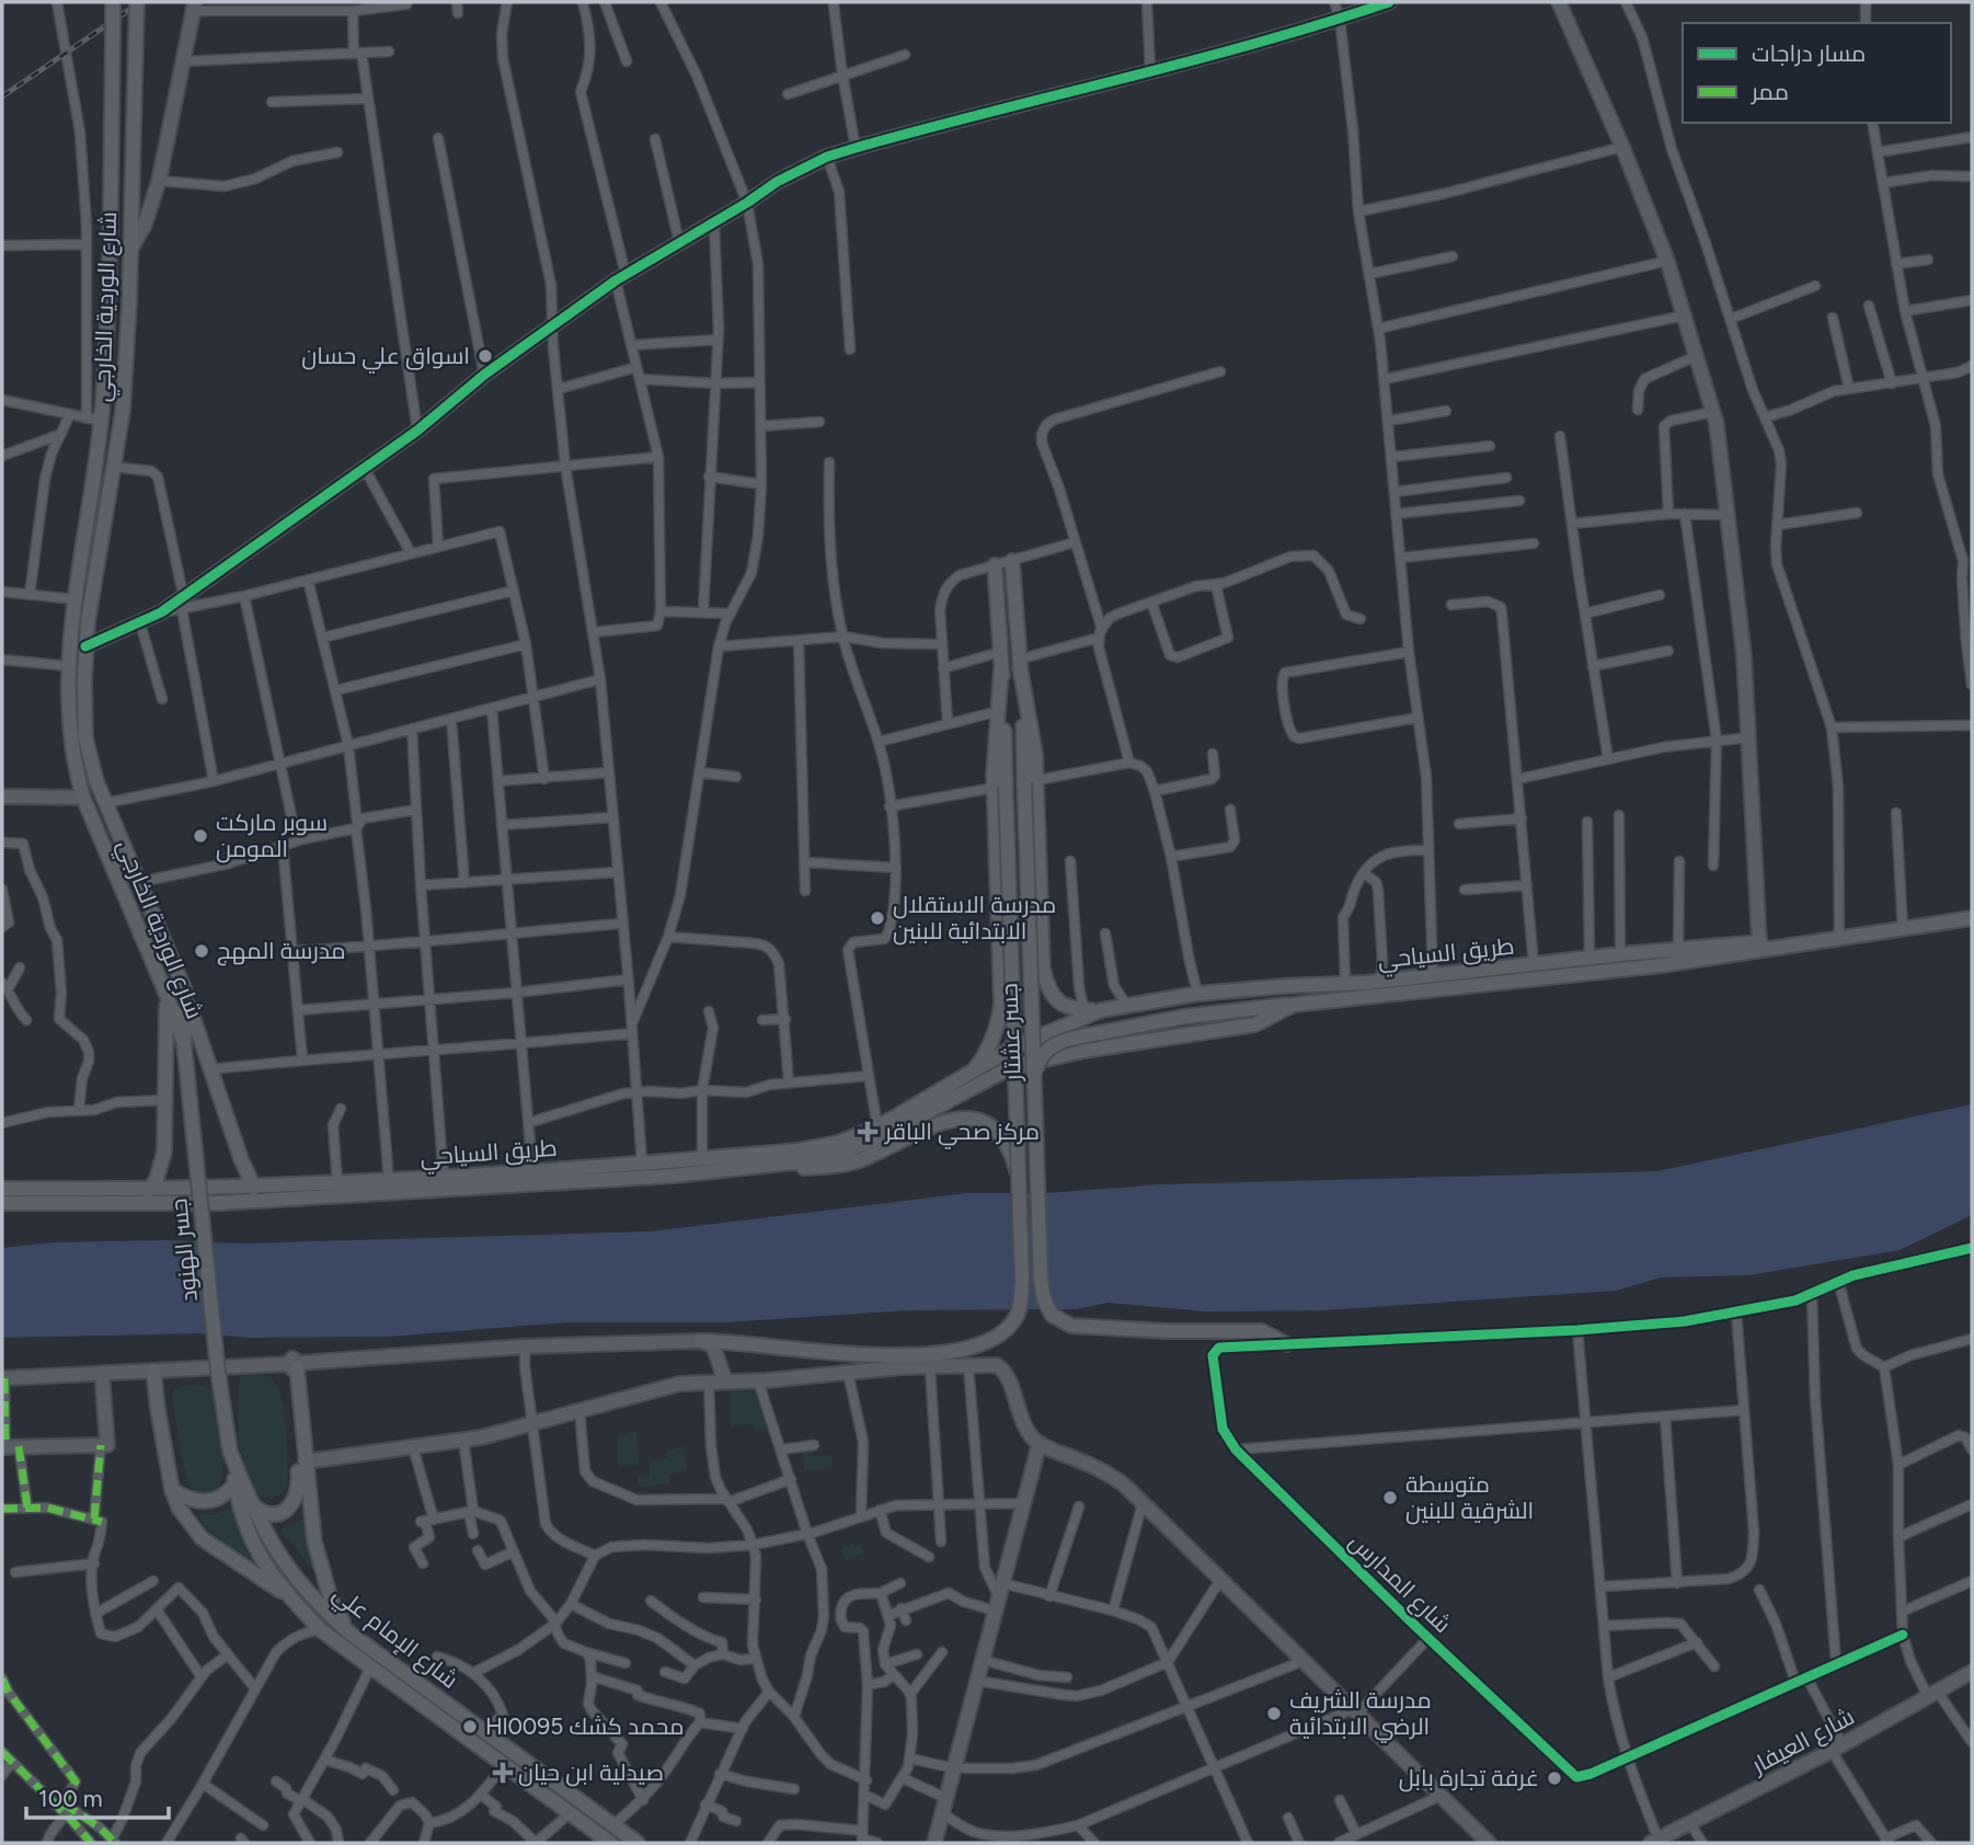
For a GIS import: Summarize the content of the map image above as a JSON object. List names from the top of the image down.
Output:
{
  "streets": {
    "main road": [
      "شارع الوردية الخارجي",
      "طريق السياحي",
      "جسر عشتار",
      "جسر الهنود",
      "شارع الإمام علي"
    ],
    "street": ["شارع المدارس", "شارع العيفار"]
  },
  "crossings": [
    ["شارع الوردية الخارجي", "جسر الهنود"],
    ["جسر عشتار", "شارع المدارس"],
    ["جسر الهنود", "شارع الإمام علي"]
  ],
  "places": {
    "other": [
      "اسواق علي حسان",
      "سوبر ماركت المومن",
      "مدرسة الاستقلال الابتدائية للبنين",
      "مدرسة المهج",
      "متوسطة الشرقية للبنين",
      "مدرسة الشريف الرضي الابتدائية",
      "Hl0095 محمد كشك",
      "غرفة تجارة بابل"
    ],
    "health": ["مركز صحي الباقر", "صيدلية ابن حيان"]
  },
  "legend": ["مسار دراجات", "ممر"],
  "scale_bar": "100 m"
}
